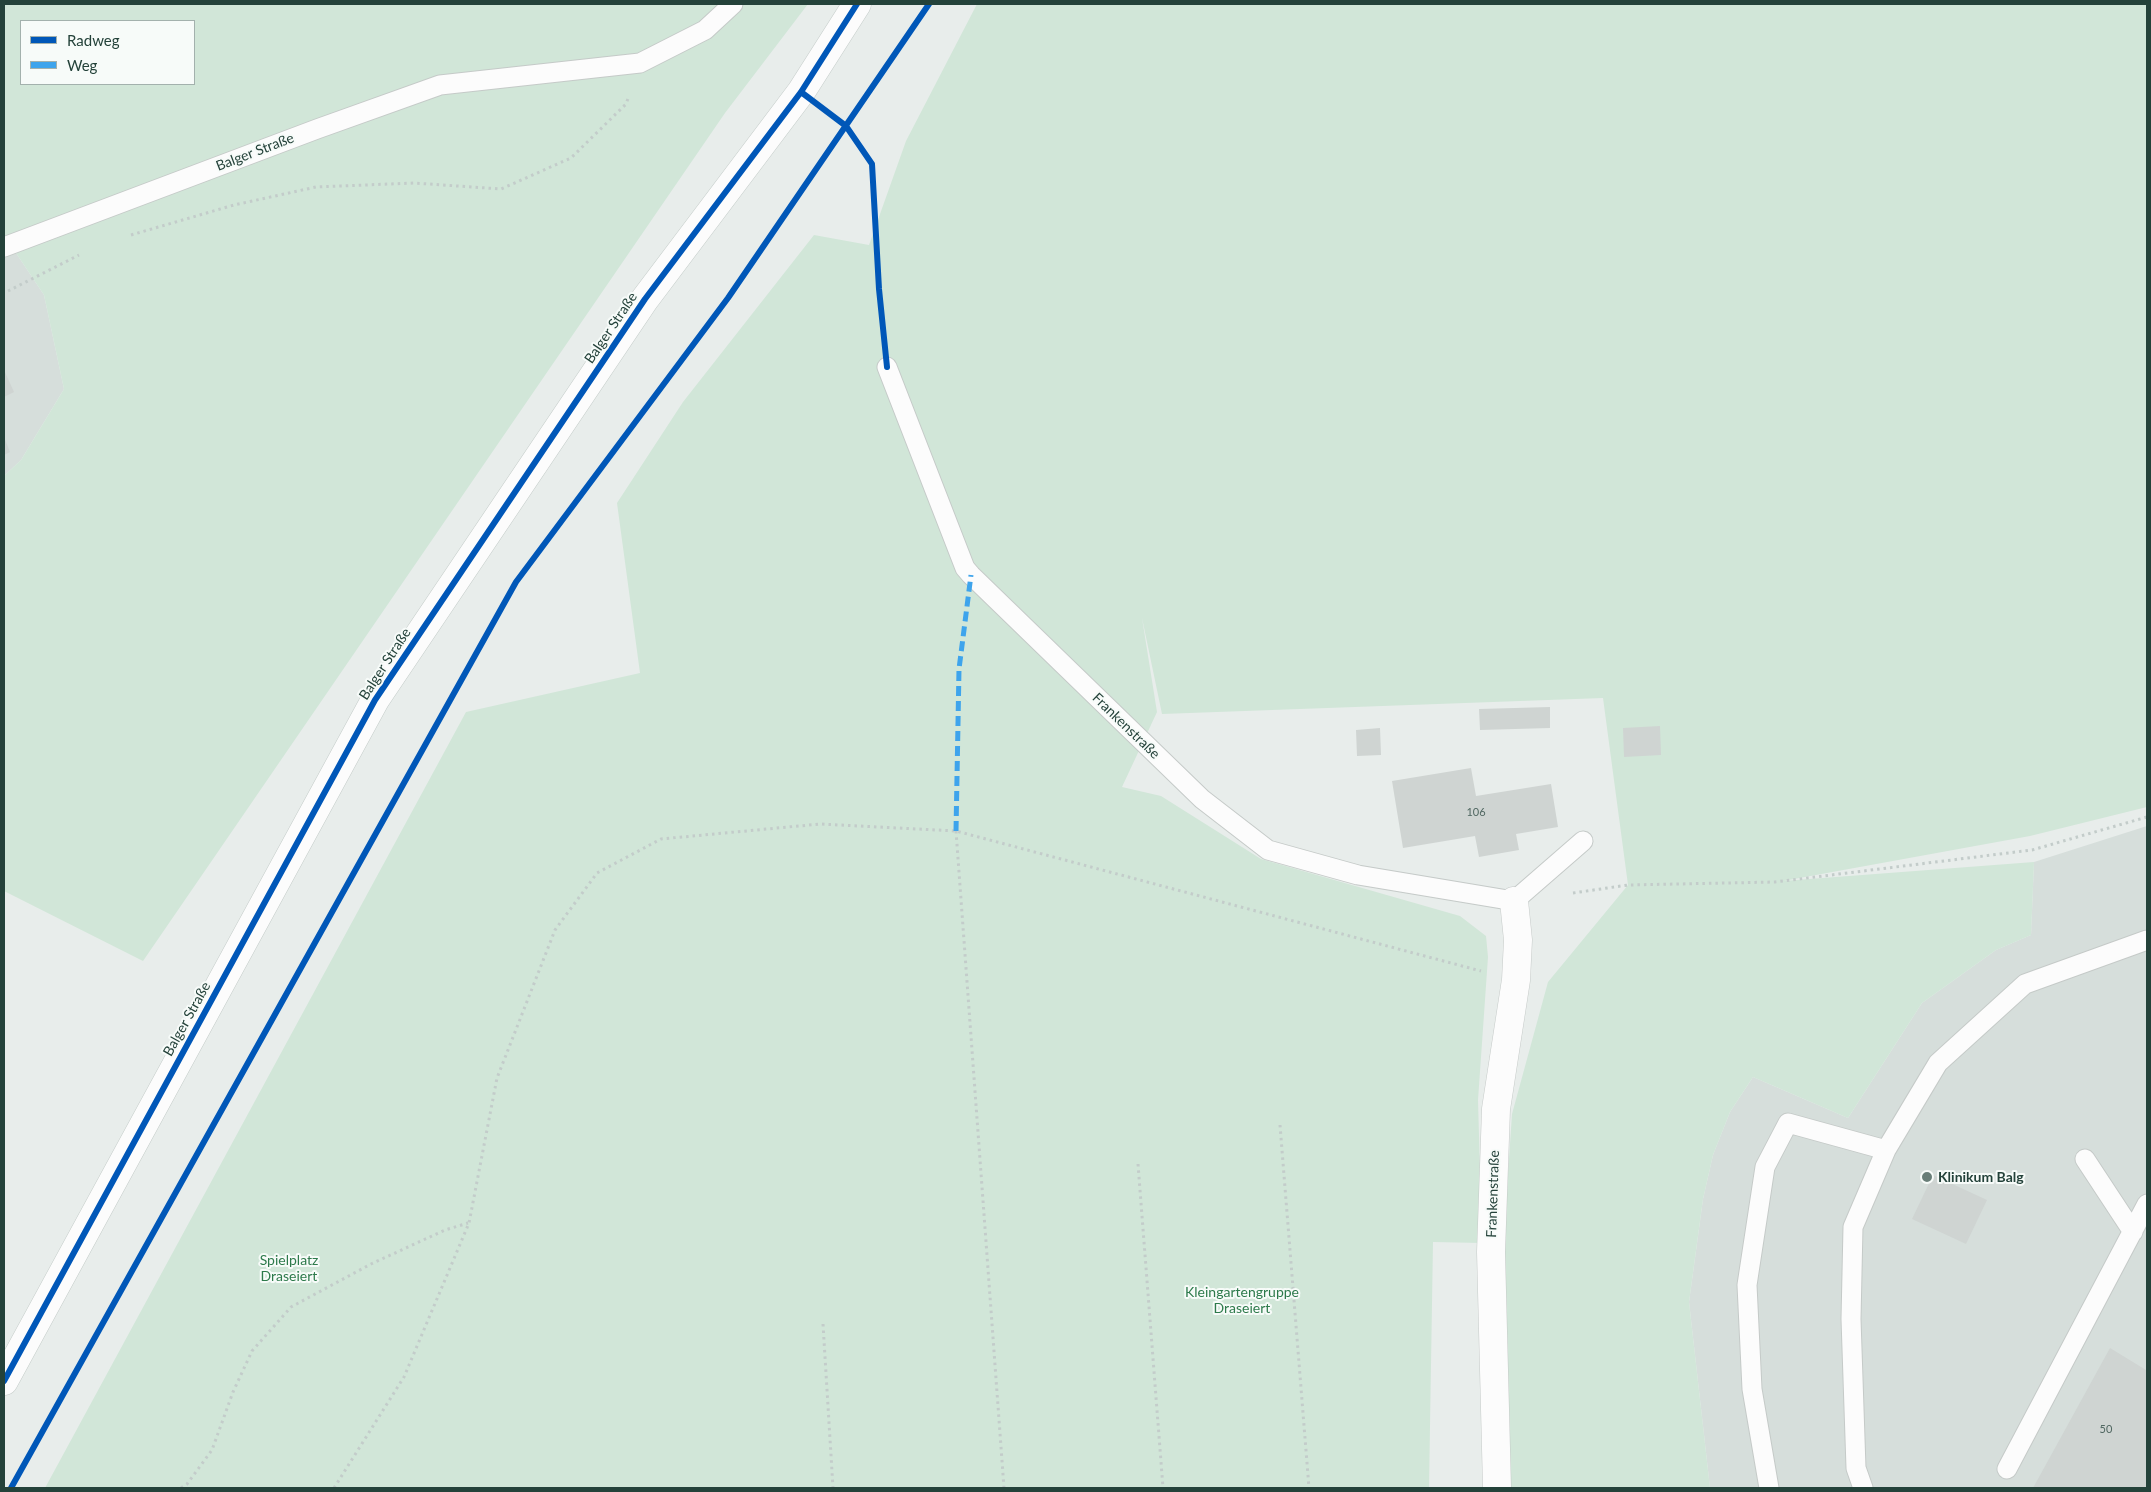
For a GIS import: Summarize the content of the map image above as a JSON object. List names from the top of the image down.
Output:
{
  "streets": {
    "street": ["Balger Straße", "Frankenstraße"]
  },
  "parks": ["Spielplatz Draseiert", "Kleingartengruppe Draseiert"],
  "places": ["Klinikum Balg"],
  "house_numbers": ["106", "50"],
  "legend": ["Radweg", "Weg"]
}
